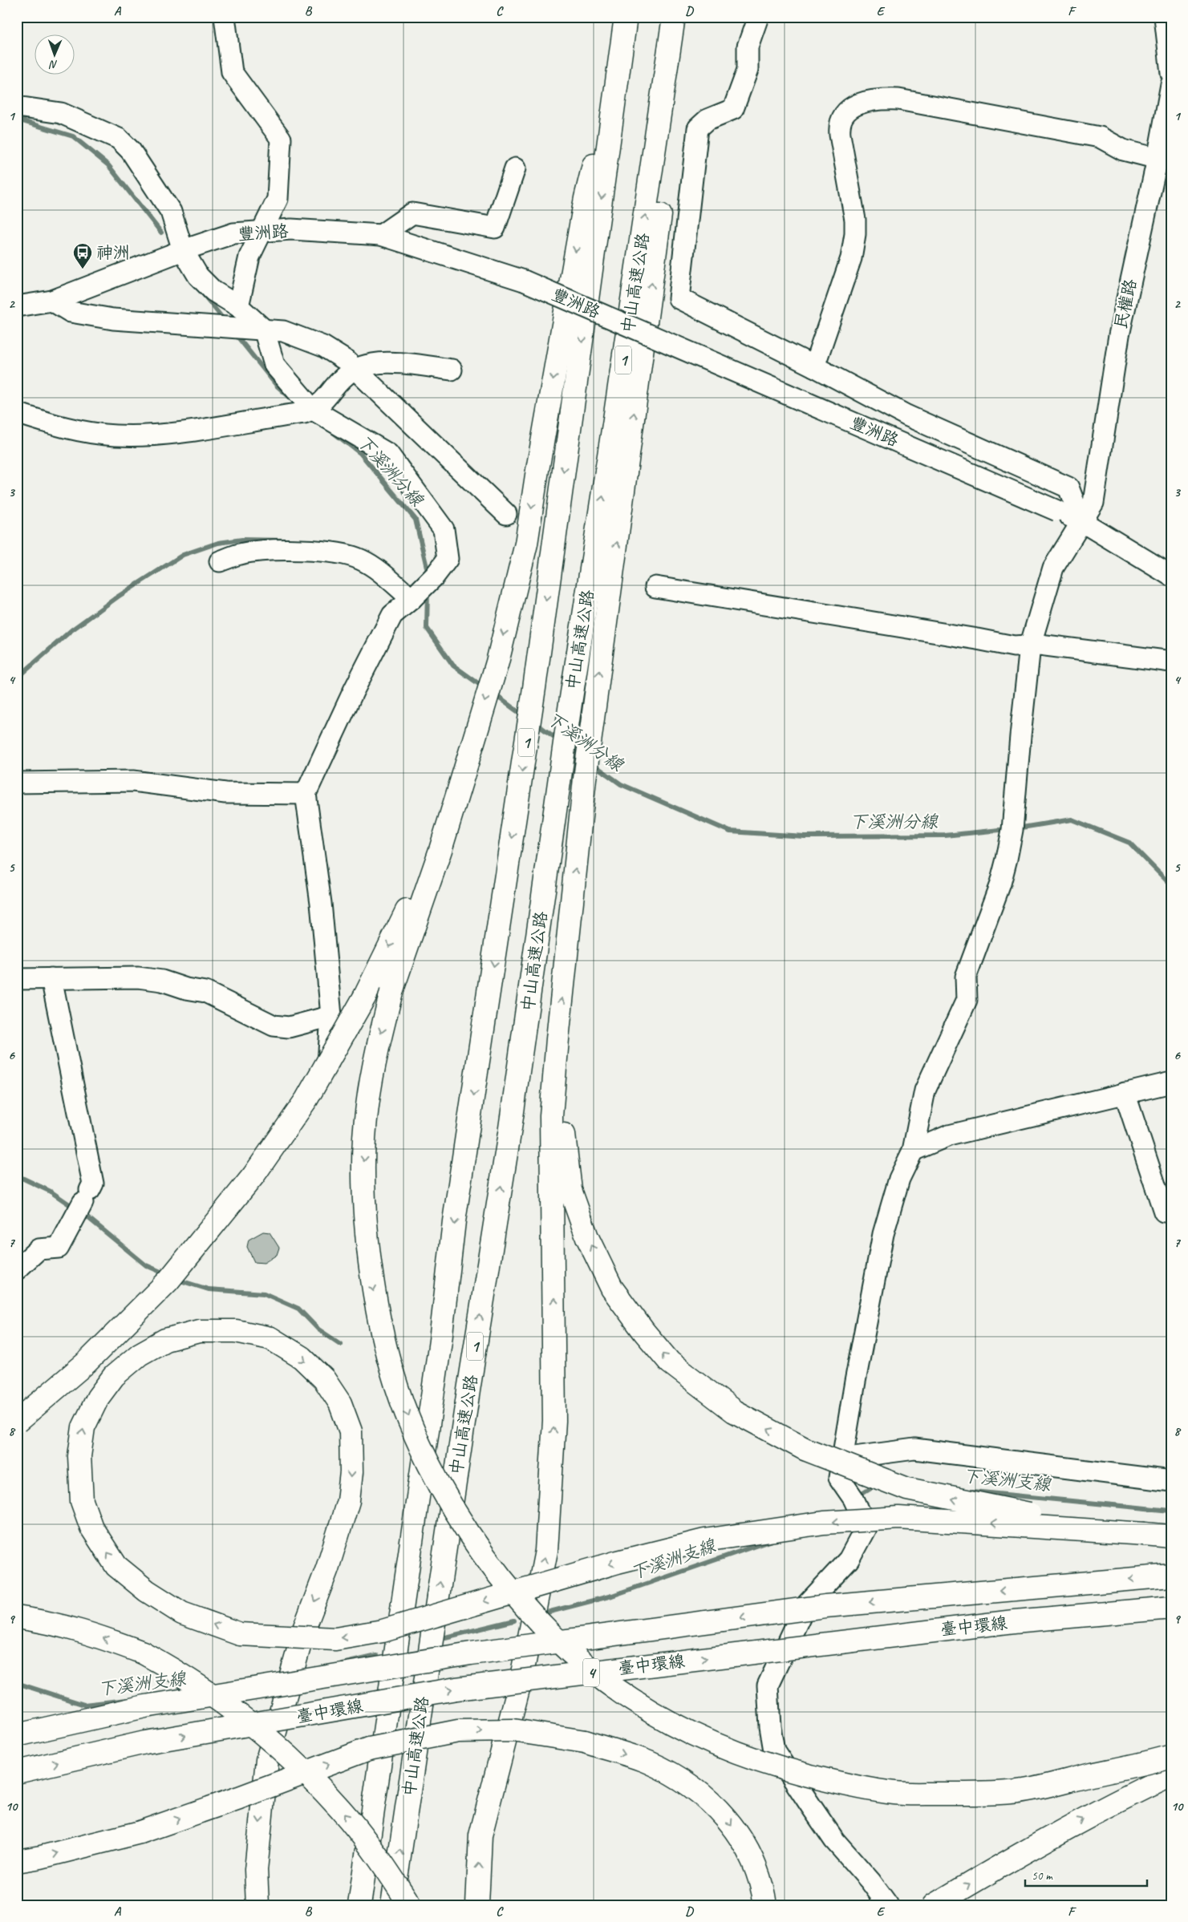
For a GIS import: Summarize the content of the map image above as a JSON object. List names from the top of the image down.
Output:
{
  "streets": {
    "highway": [
      "中山高速公路",
      "1",
      "臺中環線",
      "4"
    ],
    "street": ["豐洲路", "民權路"]
  },
  "crossings": [
    ["豐洲路", "民權路"]
  ],
  "water": ["下溪洲分線", "下溪洲支線"],
  "places": {
    "bus stop": ["神洲"]
  },
  "scale_bar": "50 m",
  "north": "bottom",
  "grid": {
    "columns": [
      "A",
      "B",
      "C",
      "D",
      "E",
      "F"
    ],
    "rows": [
      "1",
      "2",
      "3",
      "4",
      "5",
      "6",
      "7",
      "8",
      "9",
      "10"
    ]
  }
}
